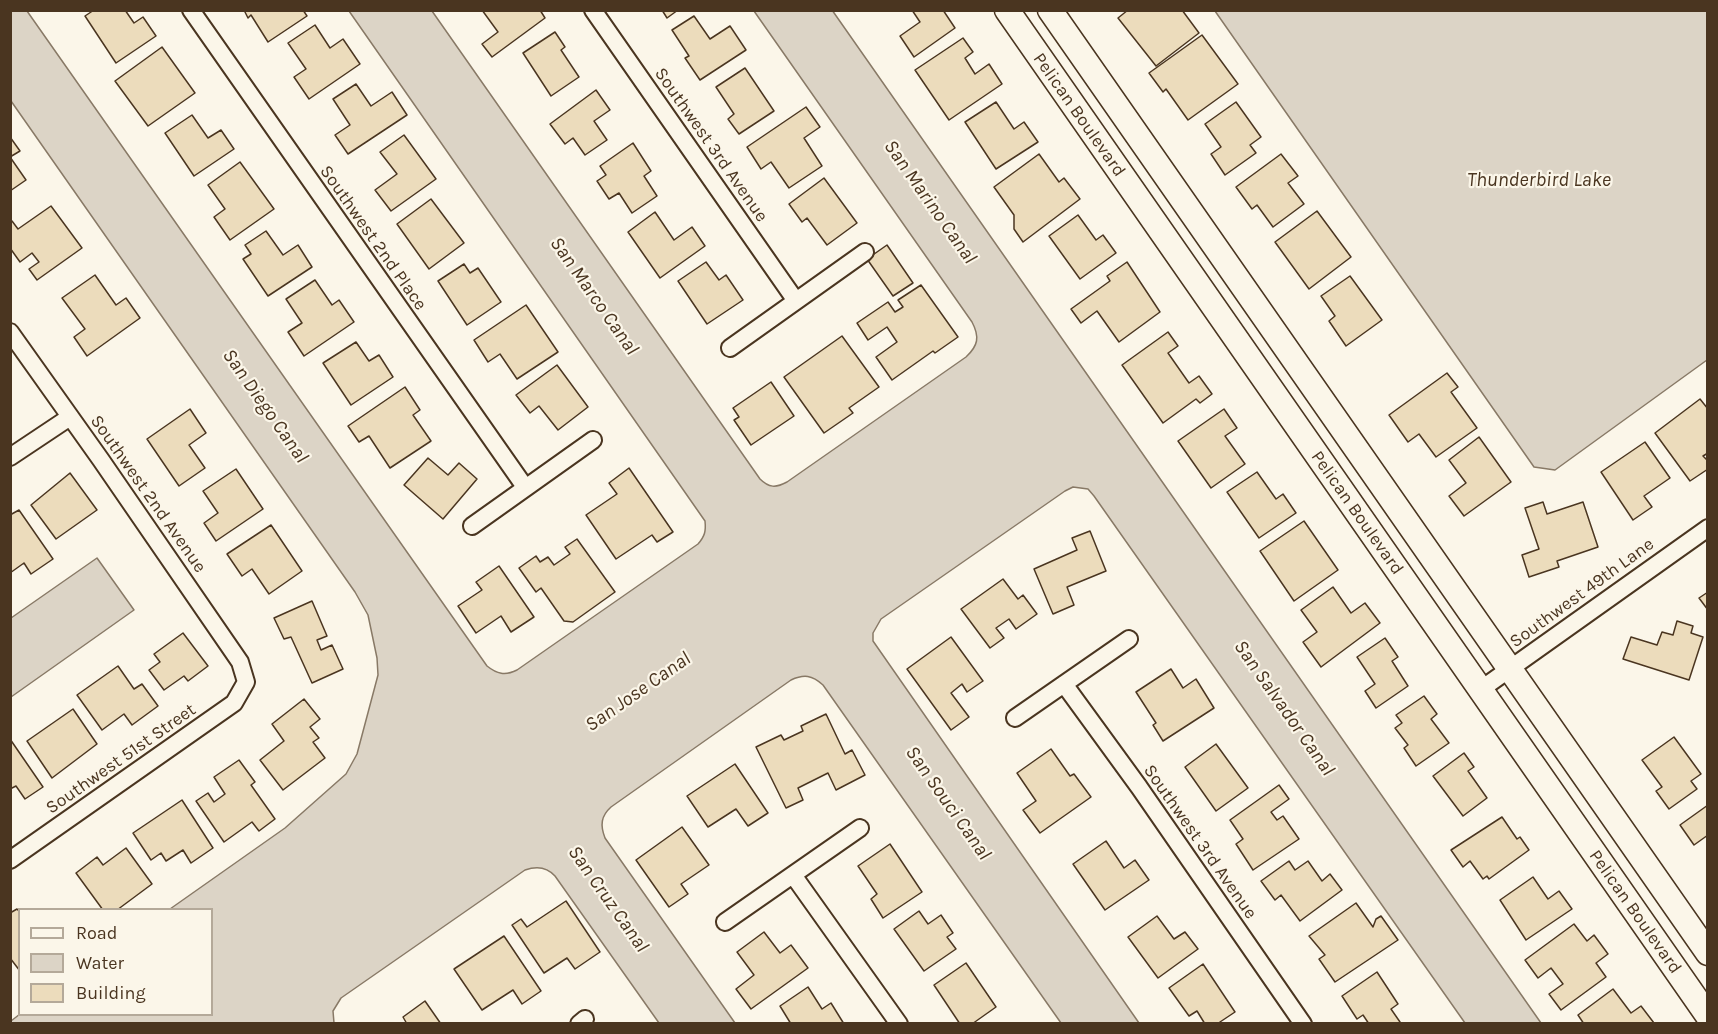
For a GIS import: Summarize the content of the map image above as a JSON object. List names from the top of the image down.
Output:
{
  "streets": {
    "street": [
      "Pelican Boulevard",
      "Southwest 3rd Avenue",
      "Southwest 2nd Place",
      "Southwest 2nd Avenue",
      "Southwest 49th Lane",
      "Southwest 51st Street"
    ]
  },
  "crossings": [
    ["Pelican Boulevard", "Southwest 49th Lane"],
    ["Southwest 2nd Avenue", "Southwest 51st Street"]
  ],
  "water": [
    "Thunderbird Lake",
    "San Marino Canal",
    "San Marco Canal",
    "San Diego Canal",
    "San Jose Canal",
    "San Salvador Canal",
    "San Souci Canal",
    "San Cruz Canal"
  ],
  "legend": ["Road", "Water", "Building"]
}
